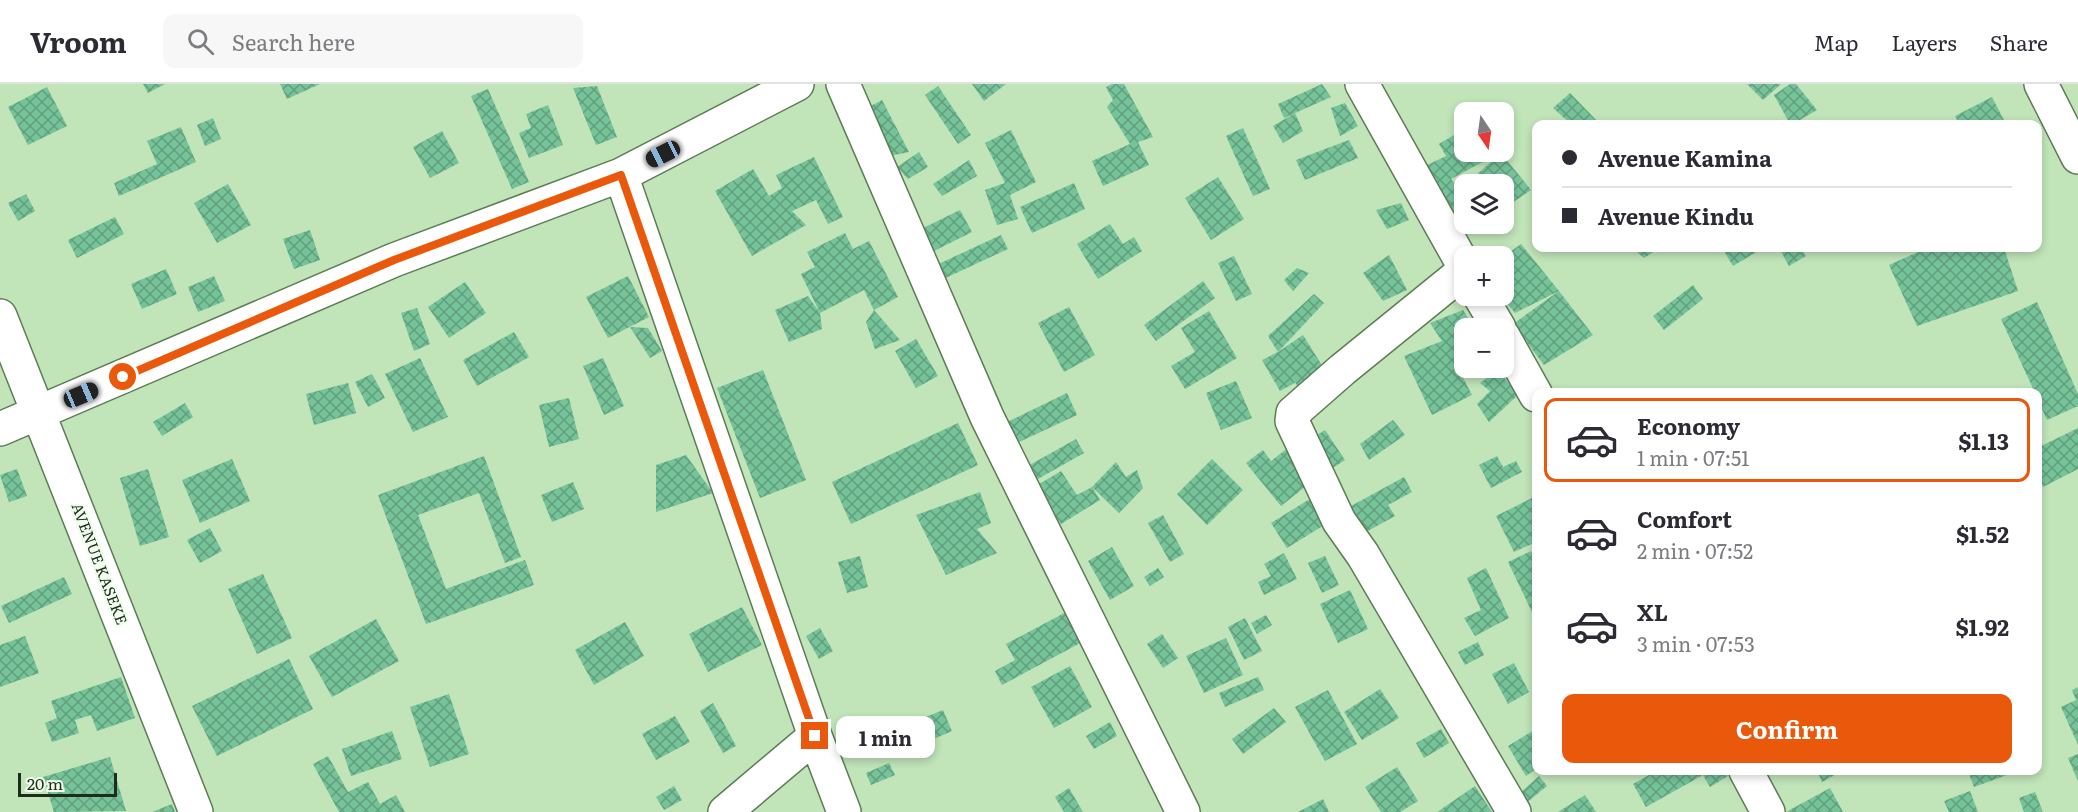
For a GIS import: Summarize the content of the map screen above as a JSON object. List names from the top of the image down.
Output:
{
  "streets": {
    "street": ["AVENUE KASEKE"]
  },
  "scale_bar": "20 m",
  "north": "bottom",
  "page": {
    "header": "Vroom",
    "search": "Search here",
    "nav": ["Map", "Layers", "Share"],
    "map_buttons": ["+", "−"],
    "banner": ["Avenue Kamina", "Avenue Kindu"],
    "list": [
      {
        "name": "Economy",
        "note": "1 min · 07:51",
        "value": "$1.13"
      },
      {
        "name": "Comfort",
        "note": "2 min · 07:52",
        "value": "$1.52"
      },
      {
        "name": "XL",
        "note": "3 min · 07:53",
        "value": "$1.92"
      }
    ],
    "buttons": "Confirm",
    "bubble": "1 min",
    "scale": "20 m"
  }
}
